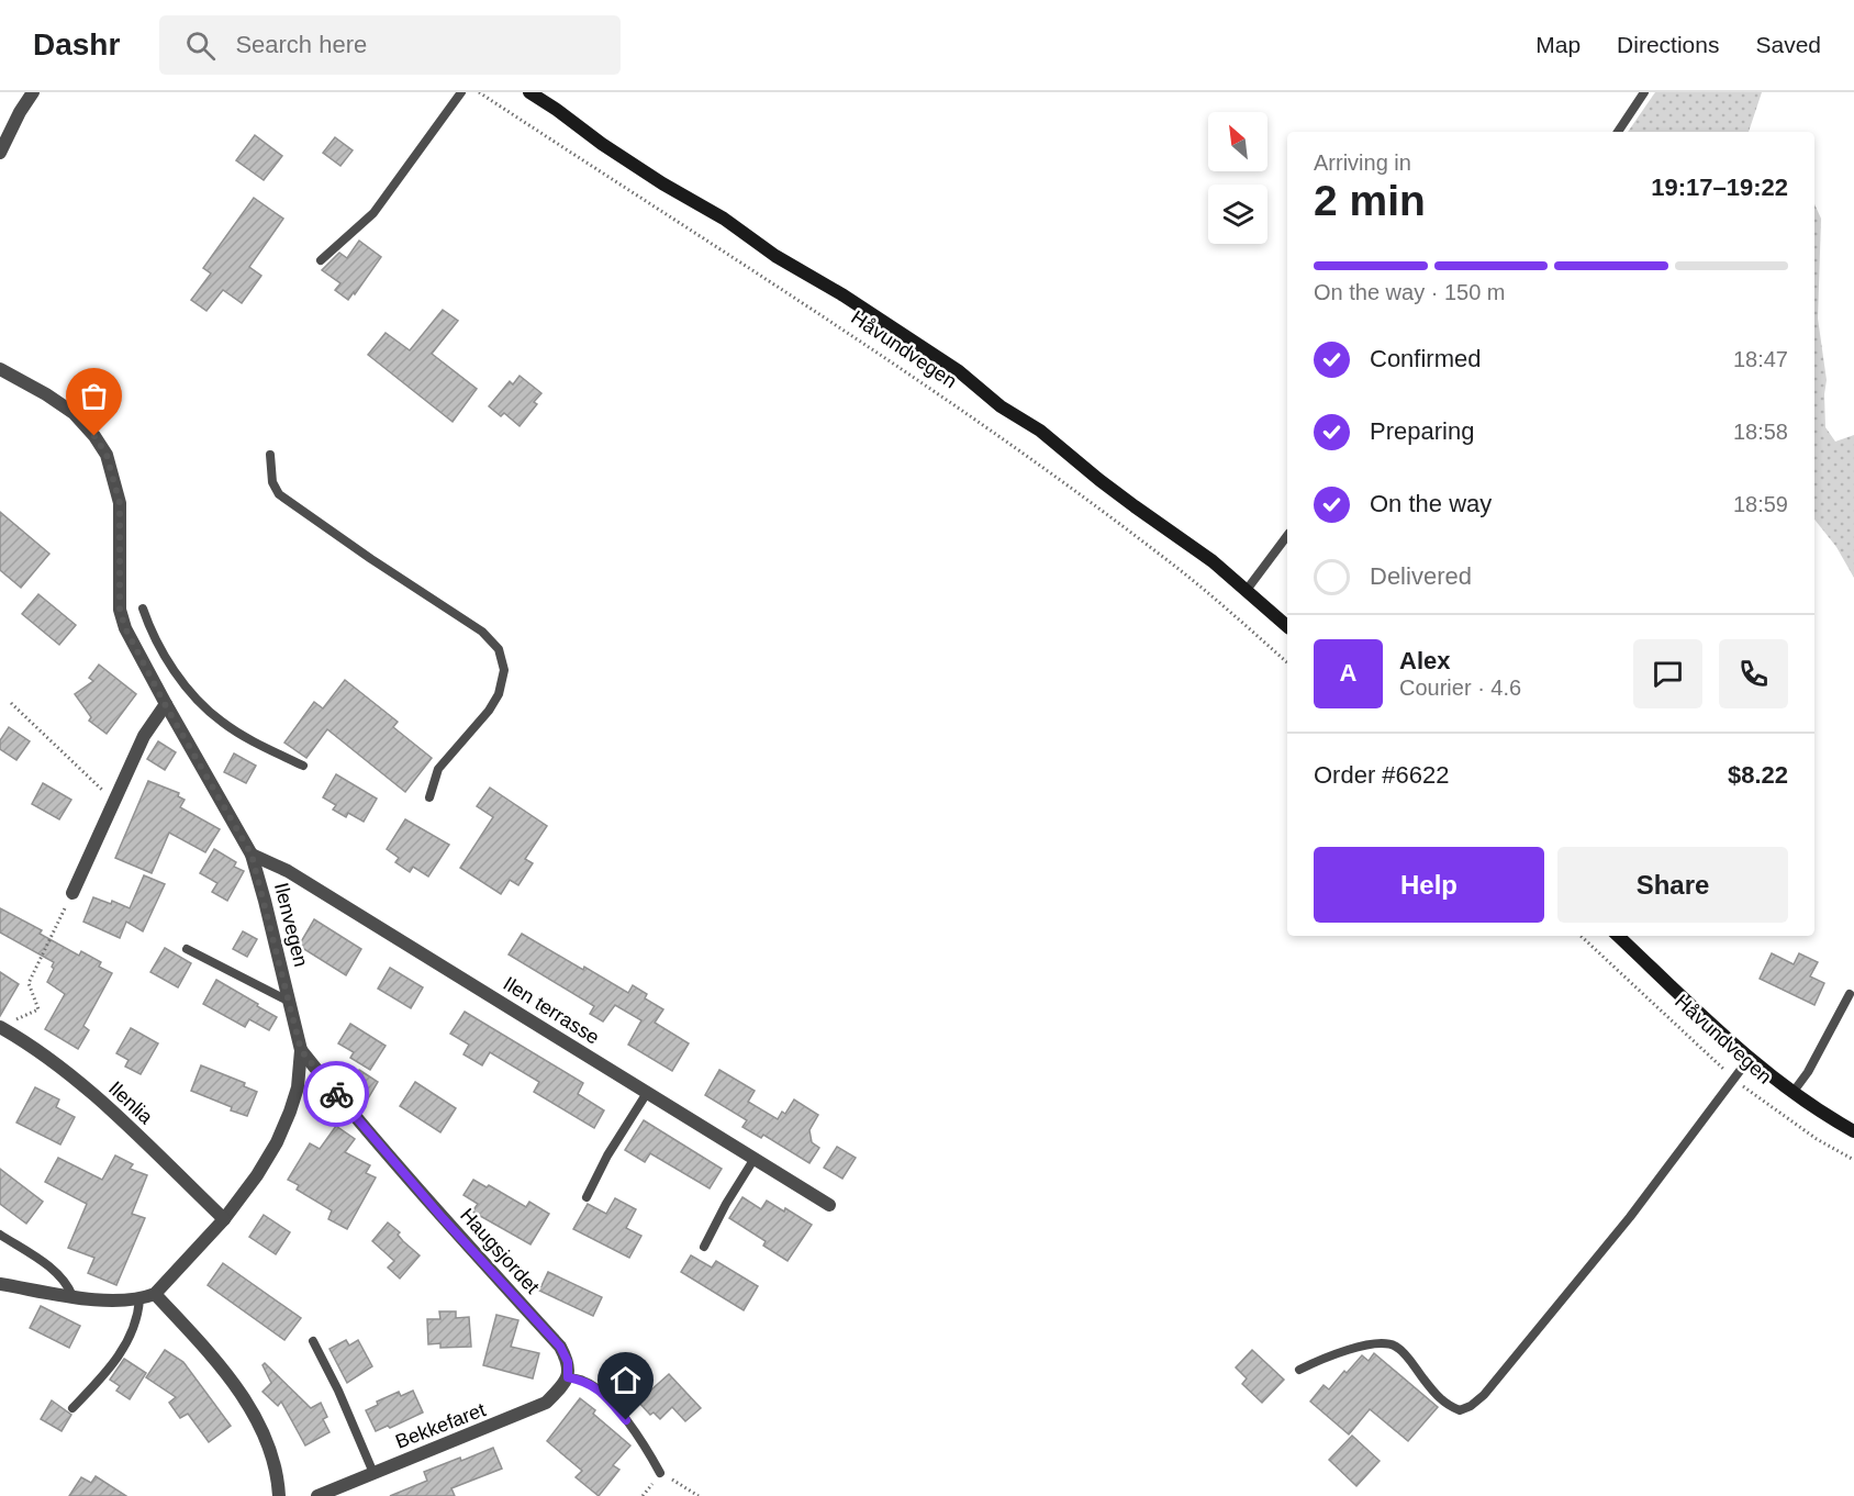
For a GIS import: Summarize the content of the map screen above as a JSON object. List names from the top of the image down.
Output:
{
  "streets": {
    "main road": ["Håvundvegen"],
    "street": [
      "Ilenvegen",
      "Ilen terrasse",
      "Ilenlia",
      "Haugsjordet",
      "Bekkefaret"
    ]
  },
  "crossings": [
    ["Ilenvegen", "Ilen terrasse"],
    ["Ilenvegen", "Ilenlia"],
    ["Ilenvegen", "Haugsjordet"],
    ["Haugsjordet", "Bekkefaret"]
  ],
  "north": "top left",
  "page": {
    "header": "Dashr",
    "search": "Search here",
    "nav": ["Map", "Directions", "Saved"],
    "heading": ["2 min", "Arriving in", "19:17–19:22"],
    "panel": [
      "Alex",
      "Courier · 4.6",
      "Order #6622",
      "$8.22"
    ],
    "bar": "On the way · 150 m",
    "list": [
      ["Confirmed", "18:47"],
      ["Preparing", "18:58"],
      ["On the way", "18:59"],
      "Delivered"
    ],
    "round": "A",
    "buttons": ["Help", "Share"]
  }
}
